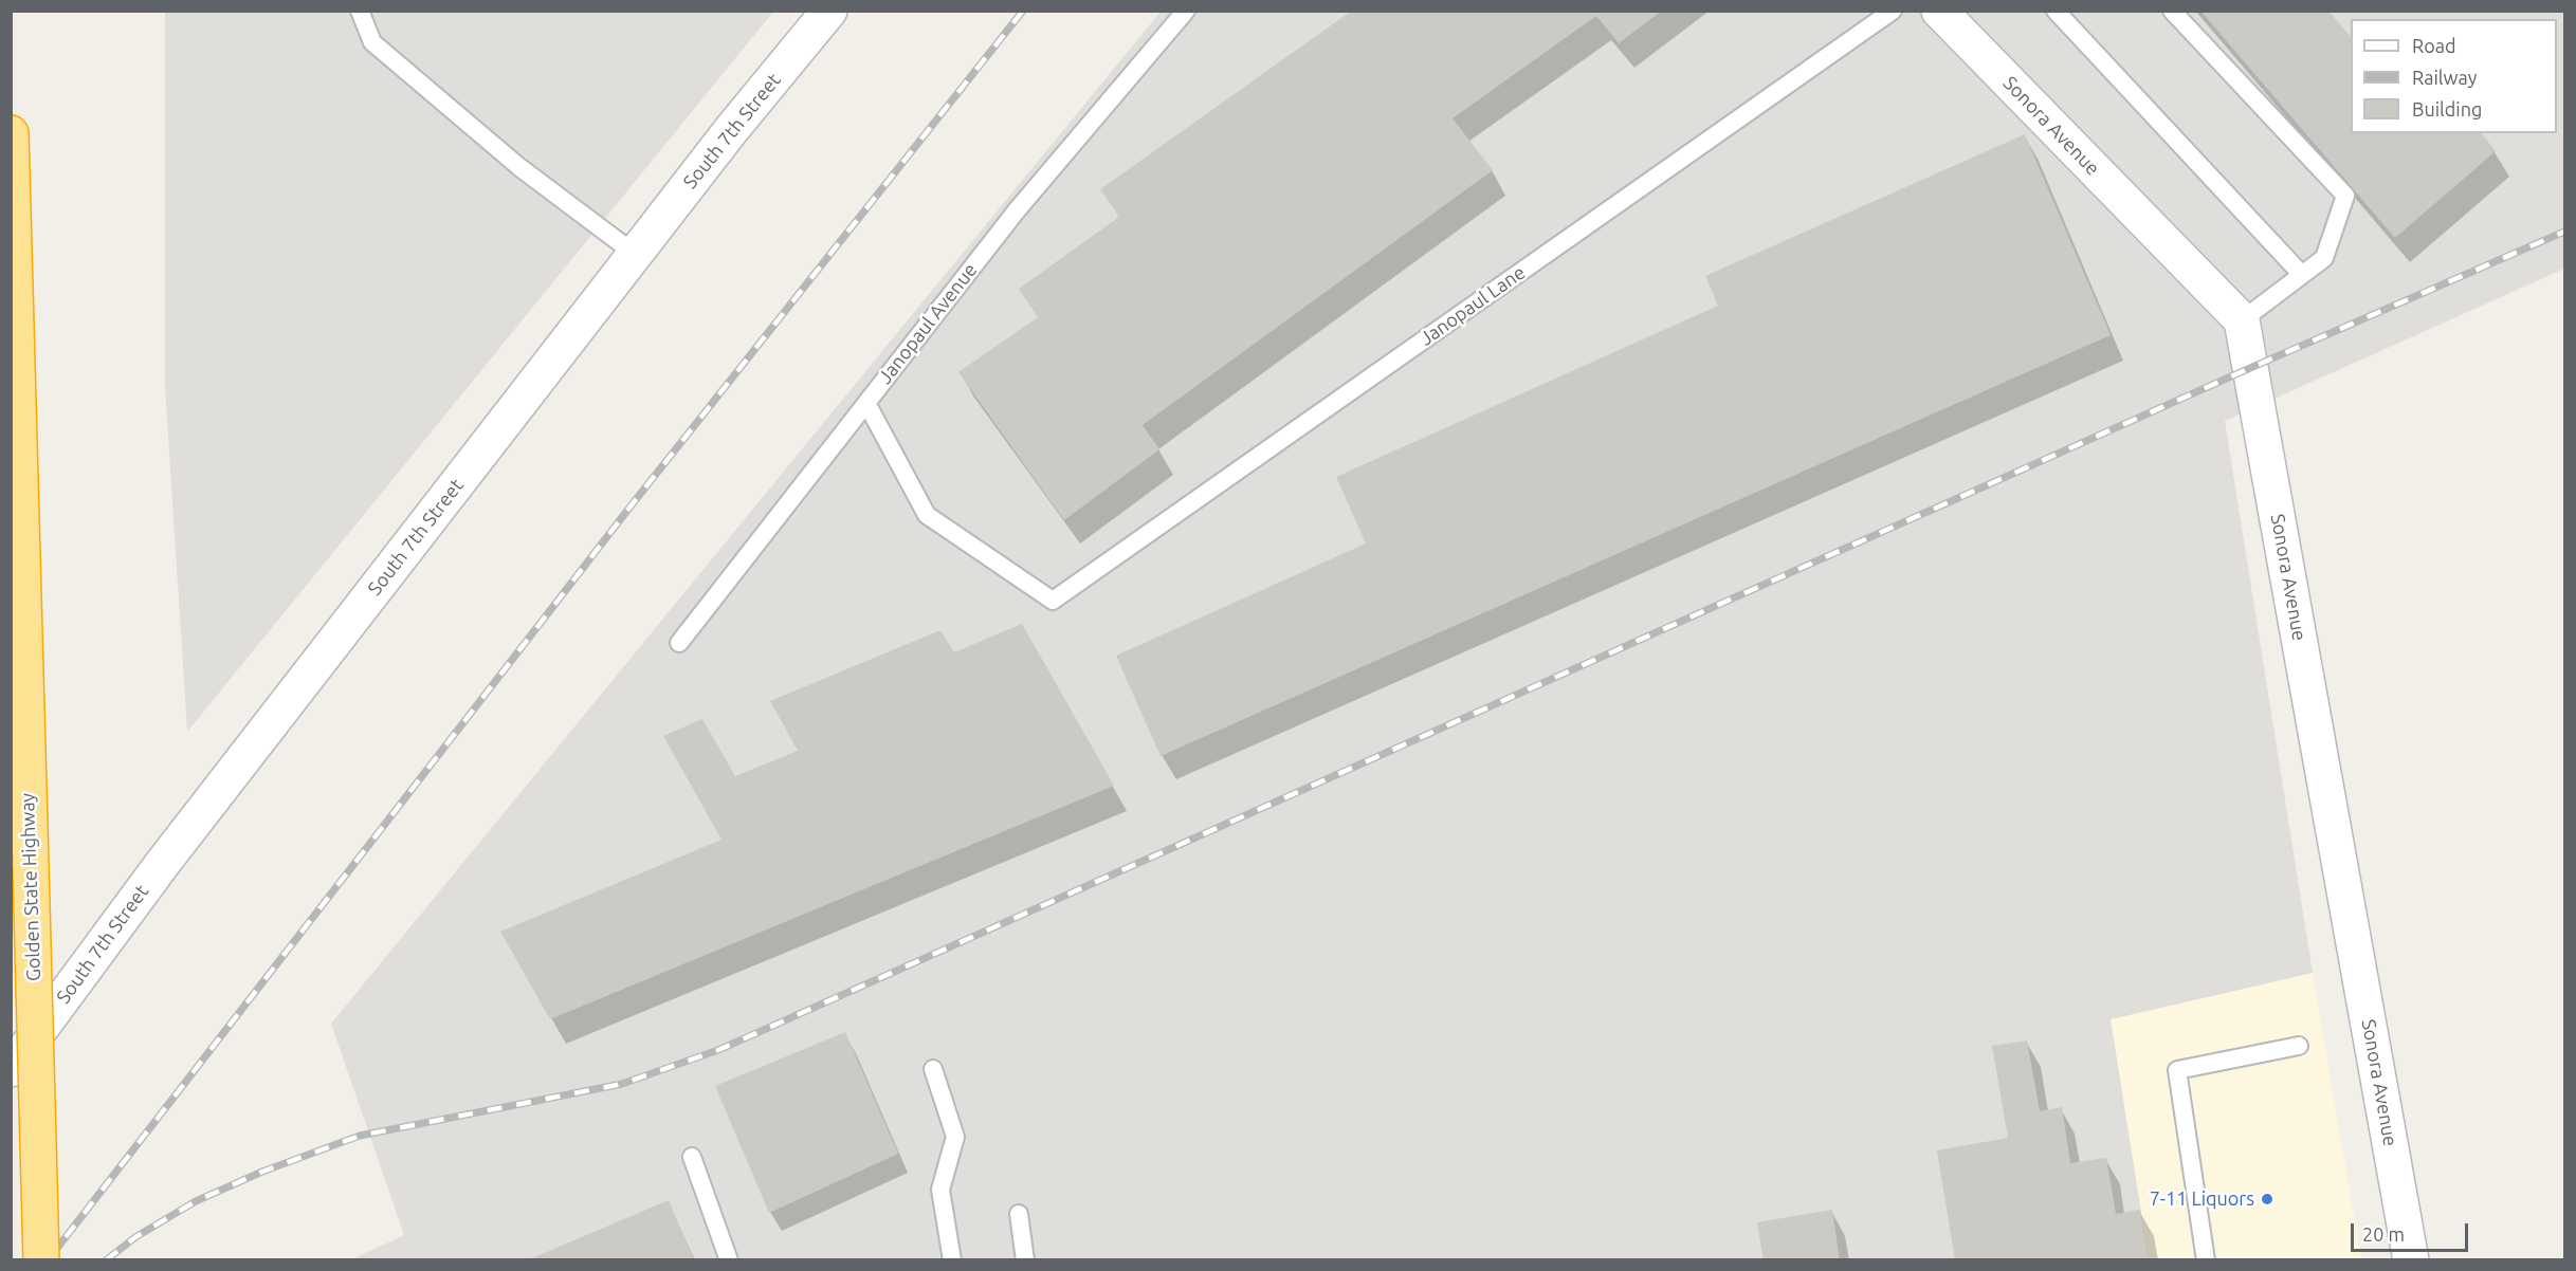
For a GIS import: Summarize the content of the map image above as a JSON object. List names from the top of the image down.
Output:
{
  "streets": {
    "highway": ["Golden State Highway"],
    "street": ["Sonora Avenue", "South 7th Street"],
    "lane": ["Janopaul Lane", "Janopaul Avenue"]
  },
  "crossings": [
    ["Janopaul Lane", "Janopaul Avenue"]
  ],
  "places": ["7-11 Liquors"],
  "legend": ["Road", "Railway", "Building"],
  "scale_bar": "20 m"
}
